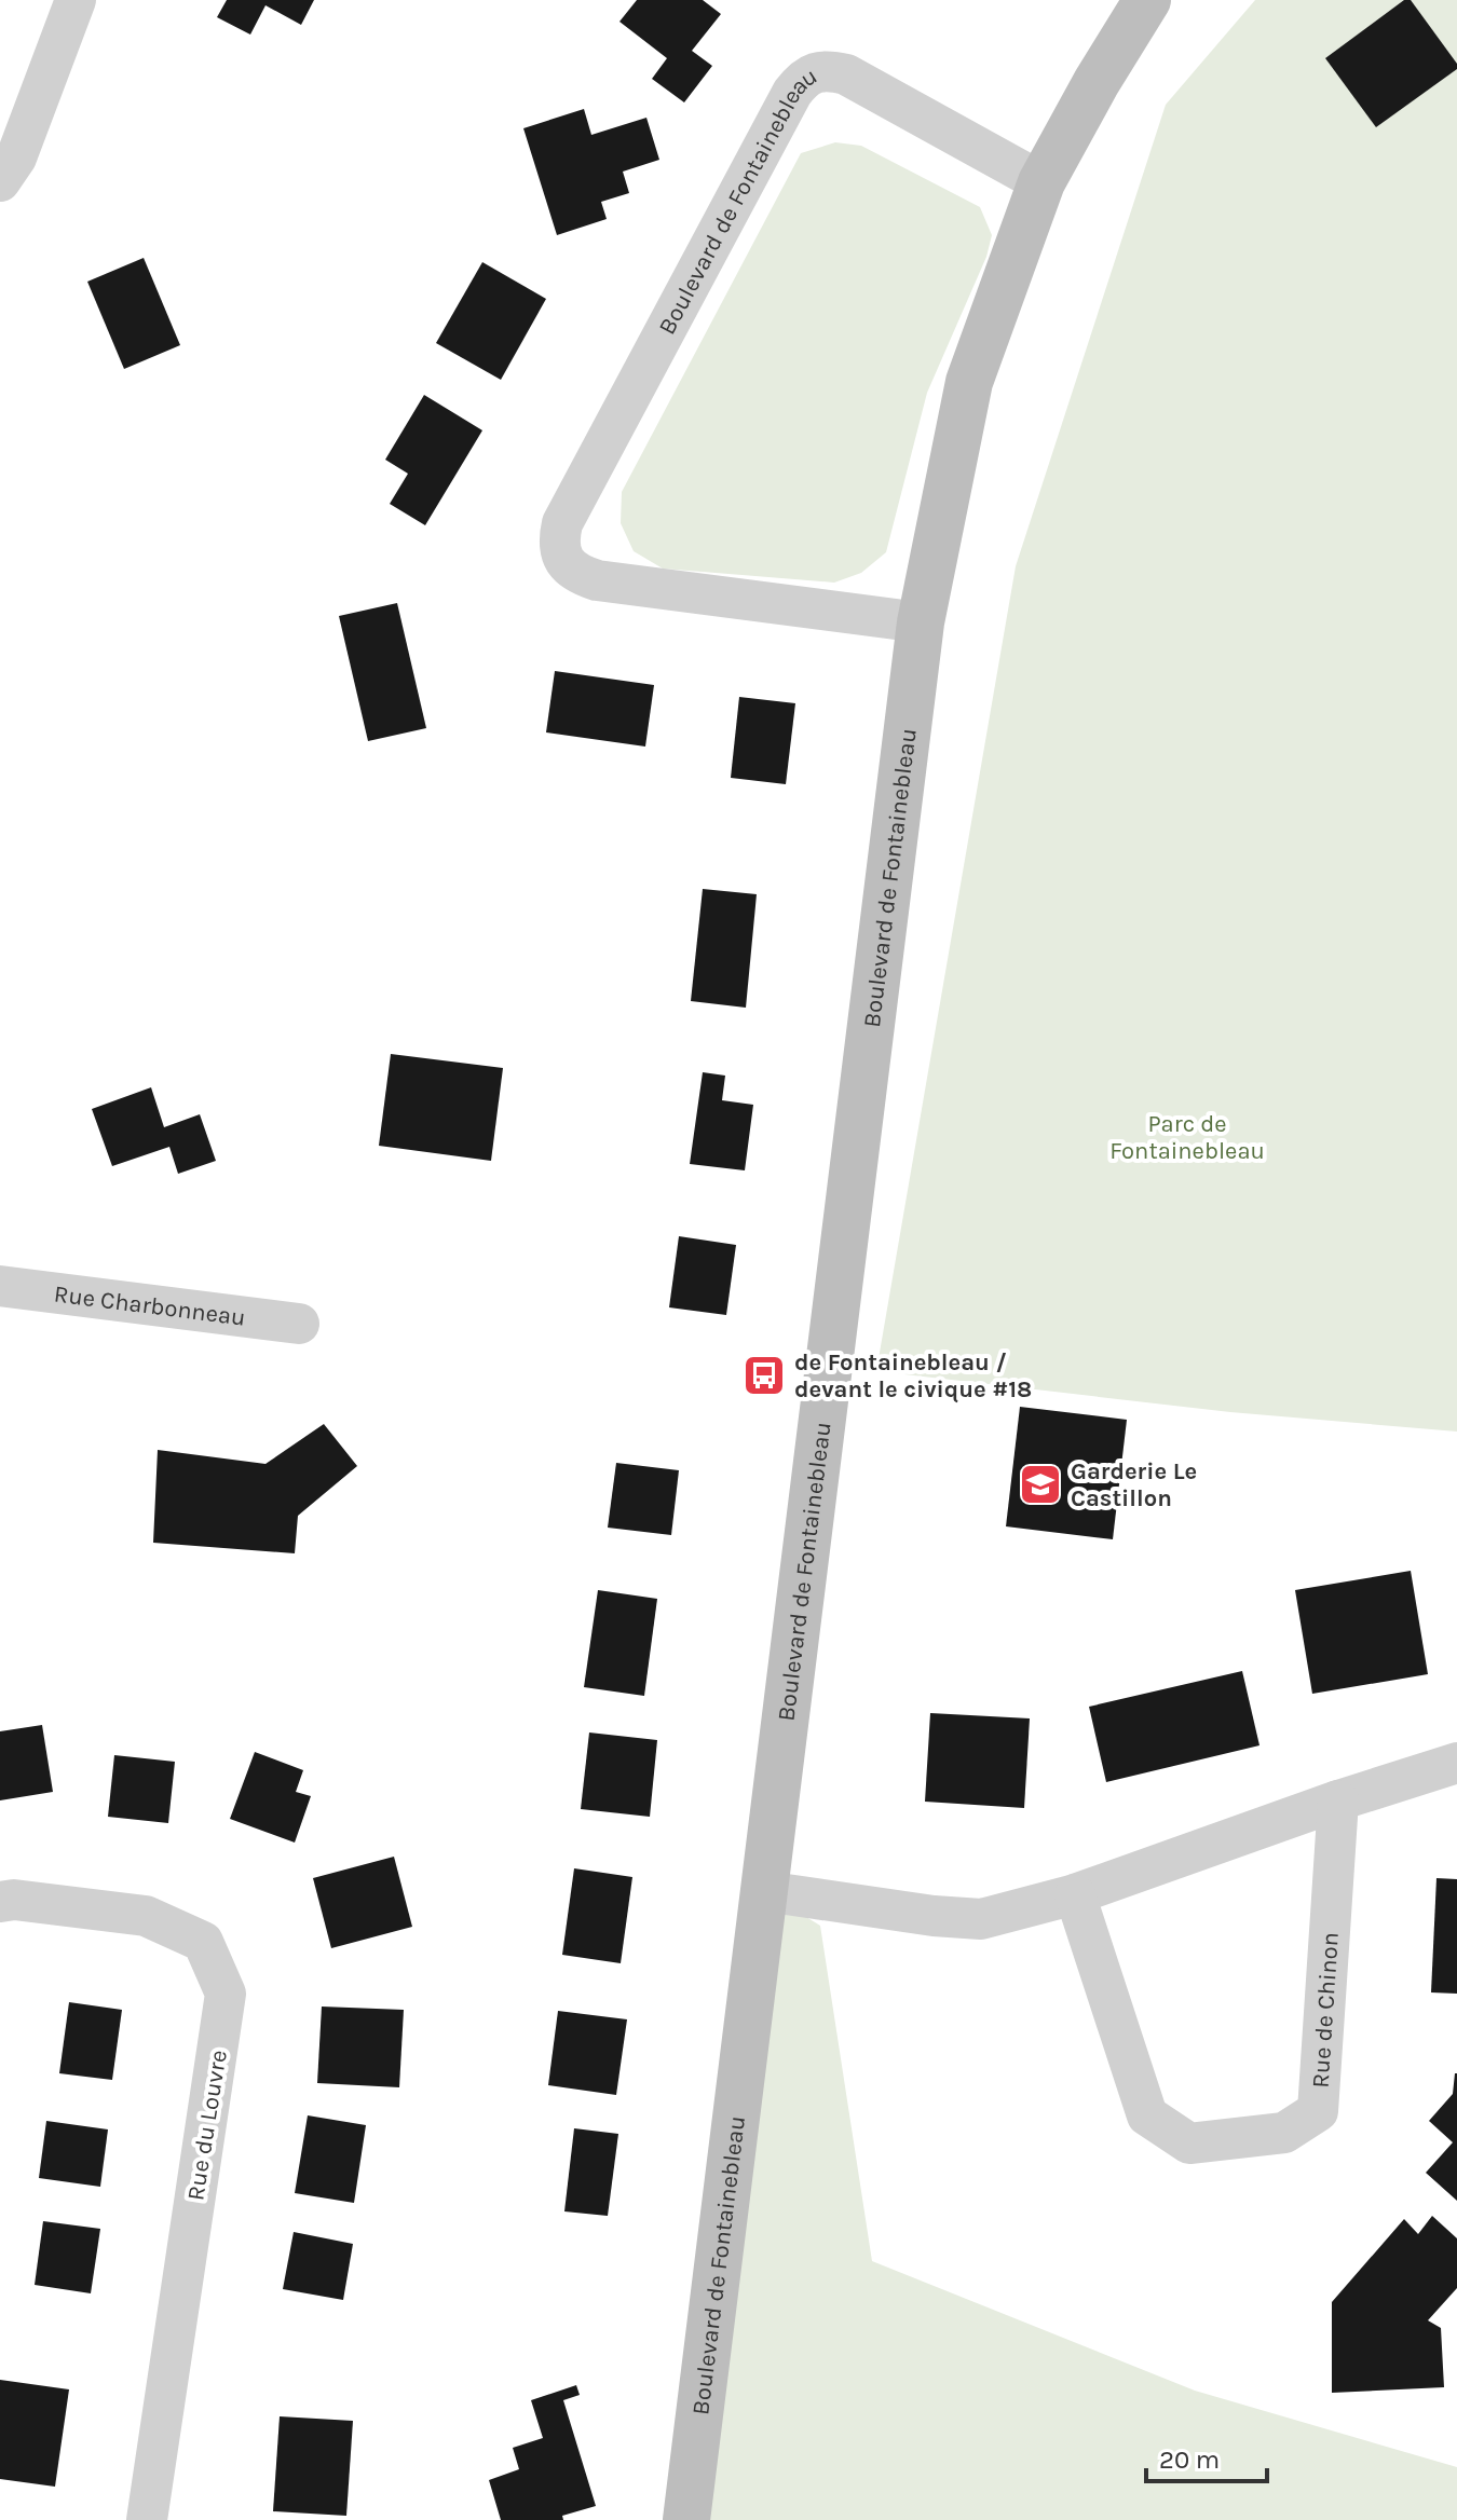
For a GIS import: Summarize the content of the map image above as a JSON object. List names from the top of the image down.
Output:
{
  "streets": {
    "street": [
      "Boulevard de Fontainebleau",
      "Rue Charbonneau",
      "Rue de Chinon",
      "Rue du Louvre"
    ]
  },
  "parks": ["Parc de Fontainebleau"],
  "places": {
    "bus stop": ["de Fontainebleau / devant le civique #18"],
    "school or university": ["Garderie Le Castillon"]
  },
  "scale_bar": "20 m"
}
